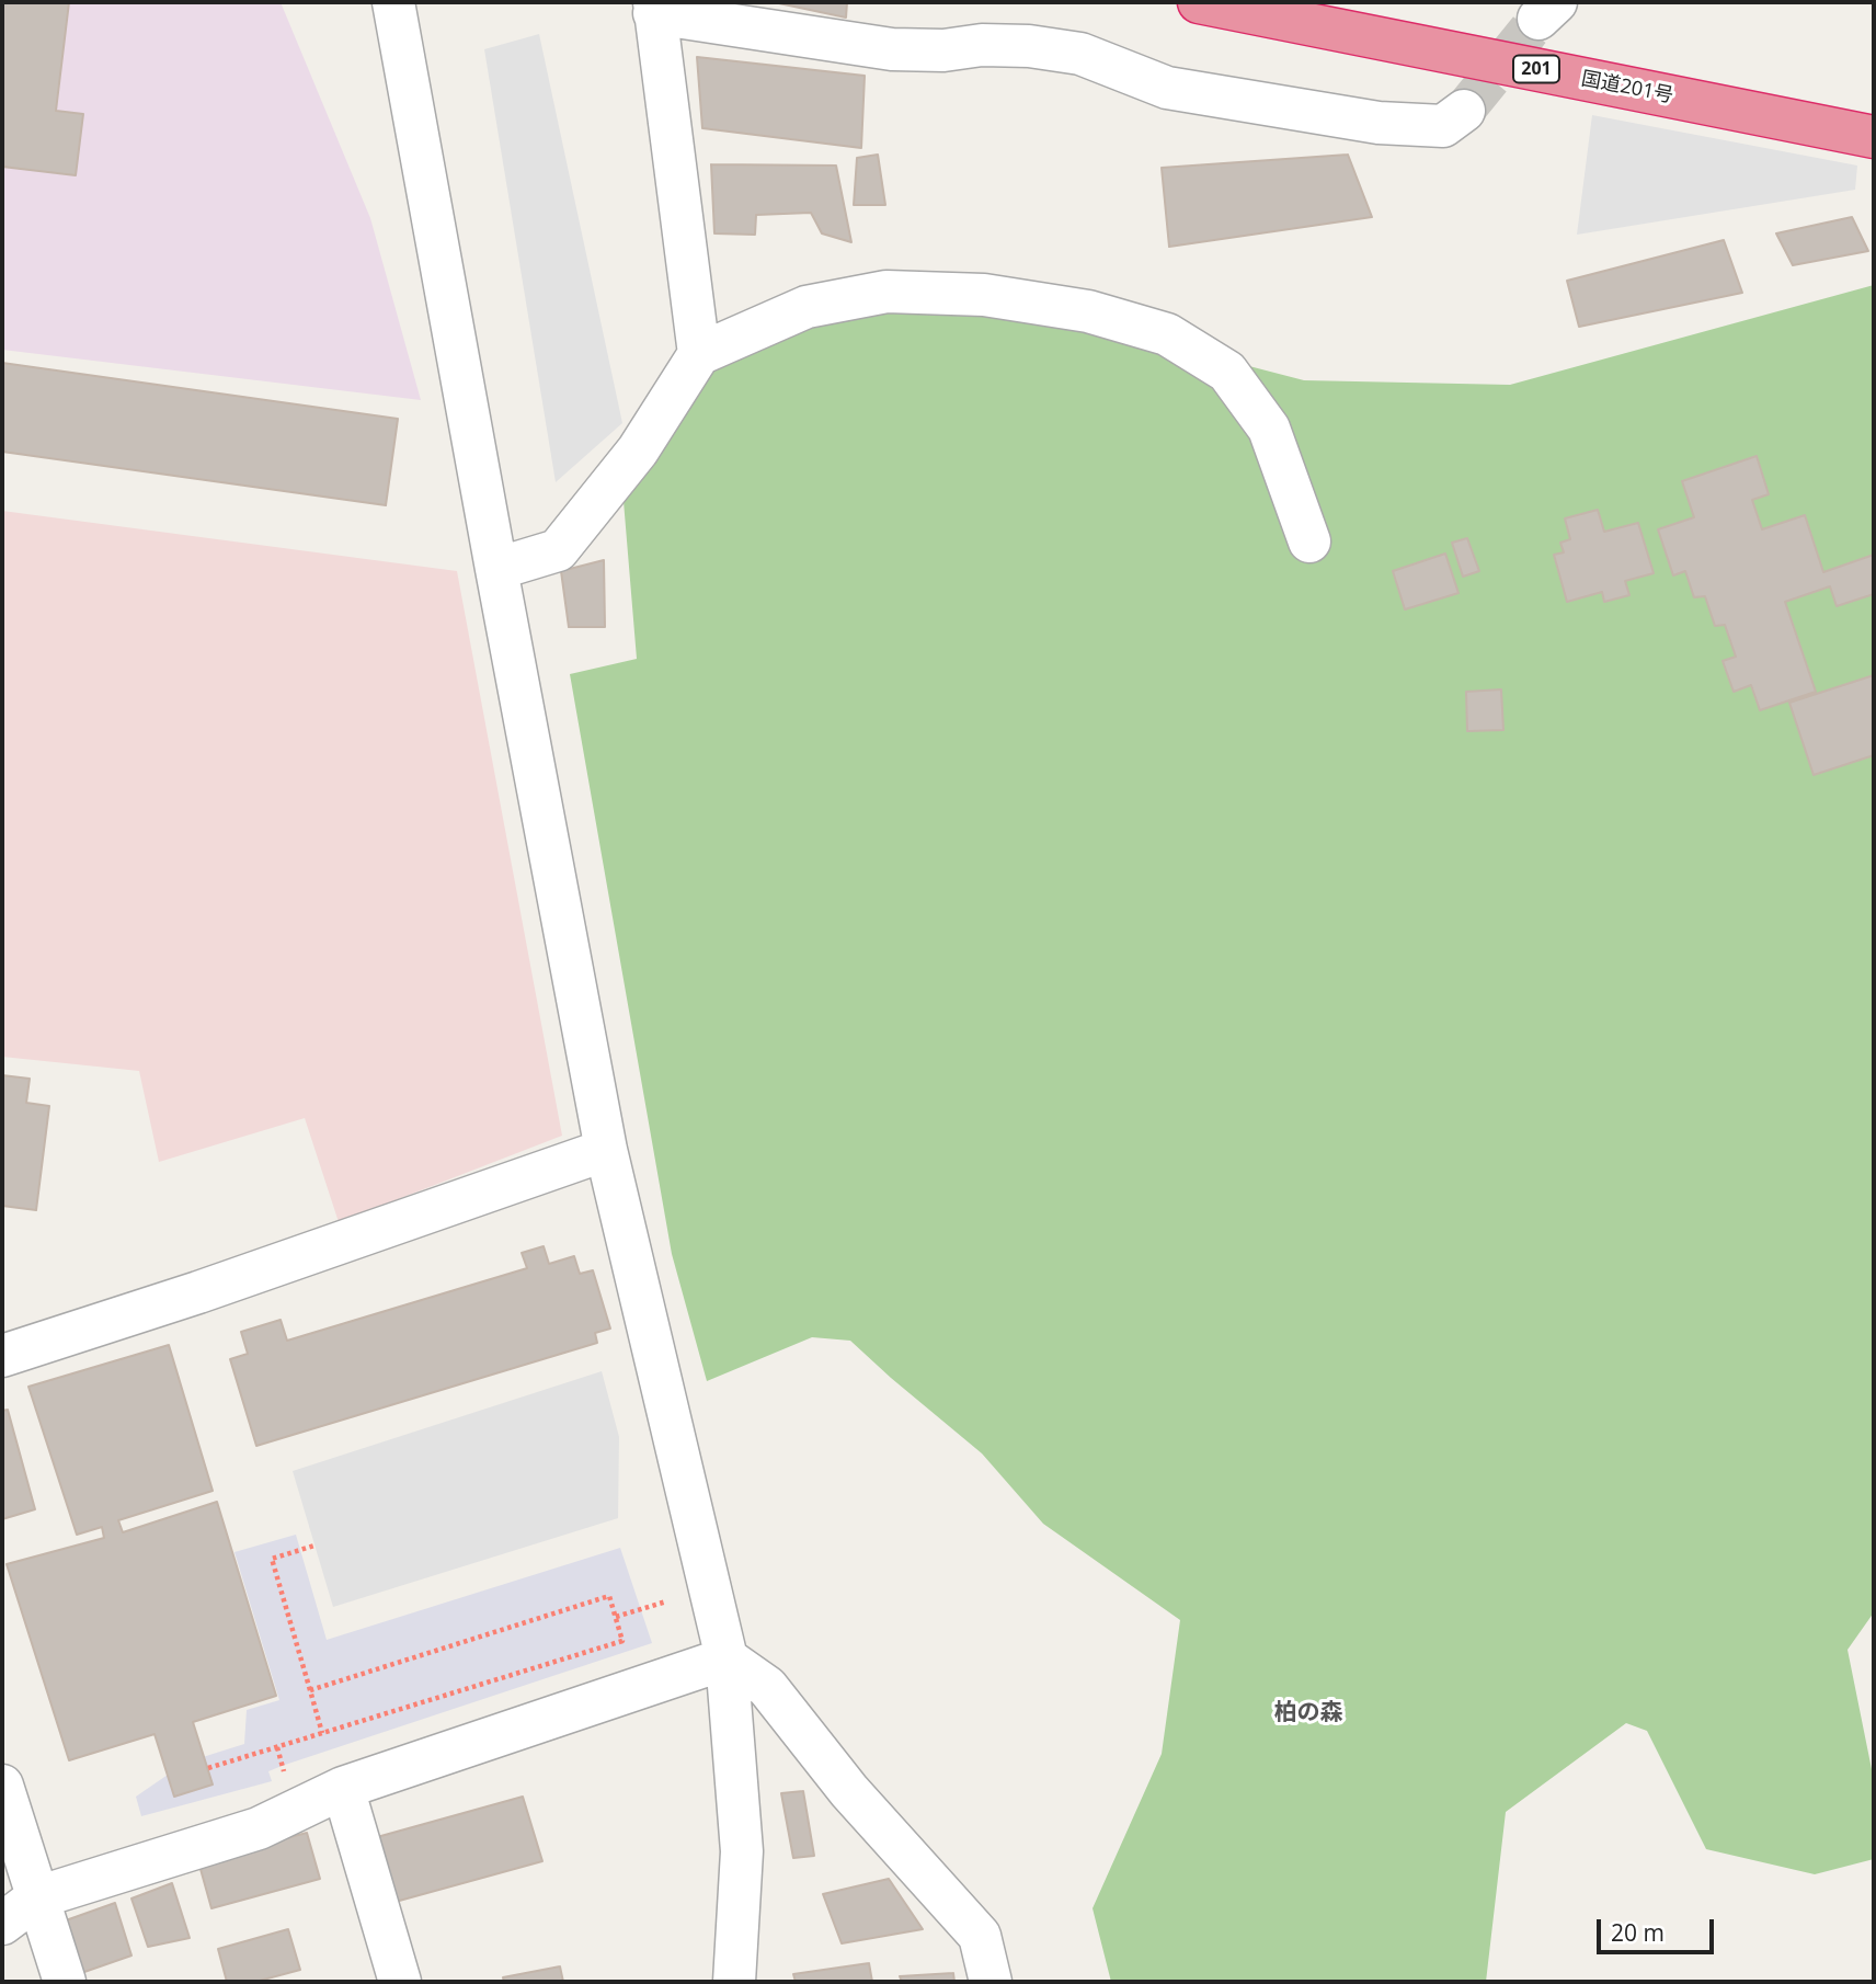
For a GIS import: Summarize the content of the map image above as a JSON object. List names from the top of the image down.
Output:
{
  "streets": {
    "highway": ["201", "国道201号"]
  },
  "districts": ["柏の森"],
  "scale_bar": "20 m"
}
